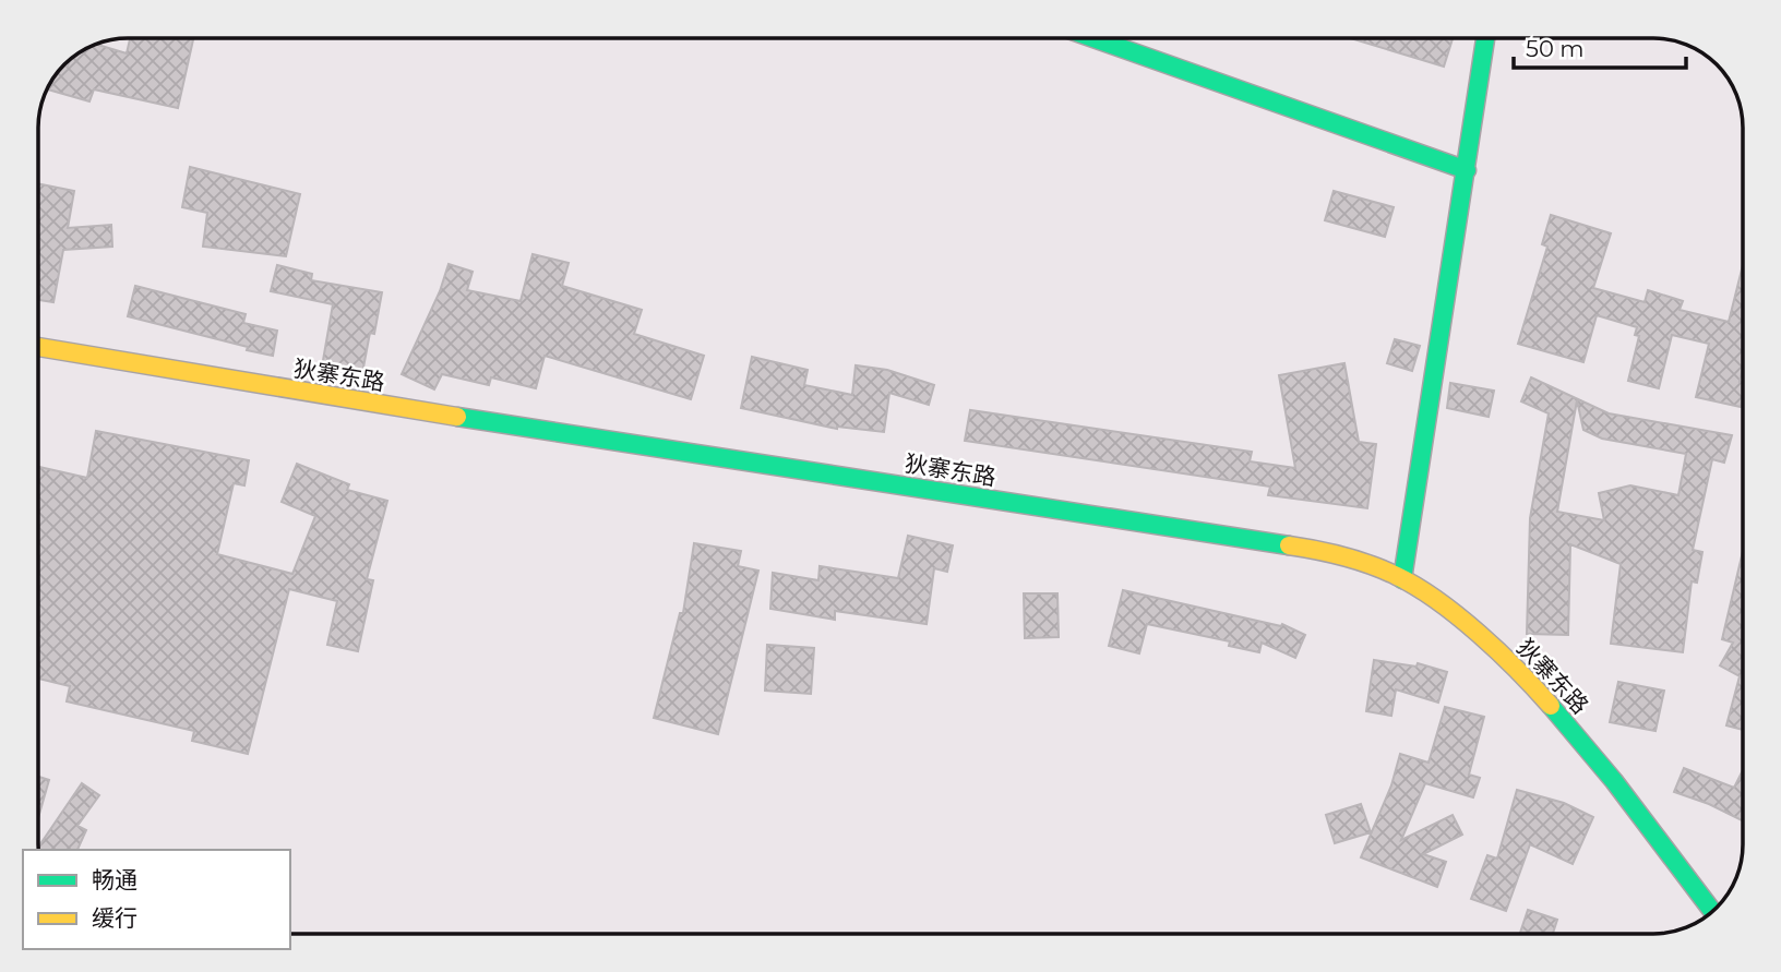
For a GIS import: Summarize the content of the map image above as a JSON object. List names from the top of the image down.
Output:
{
  "streets": {
    "street": ["狄寨东路"]
  },
  "legend": ["畅通", "缓行"],
  "scale_bar": "50 m"
}
